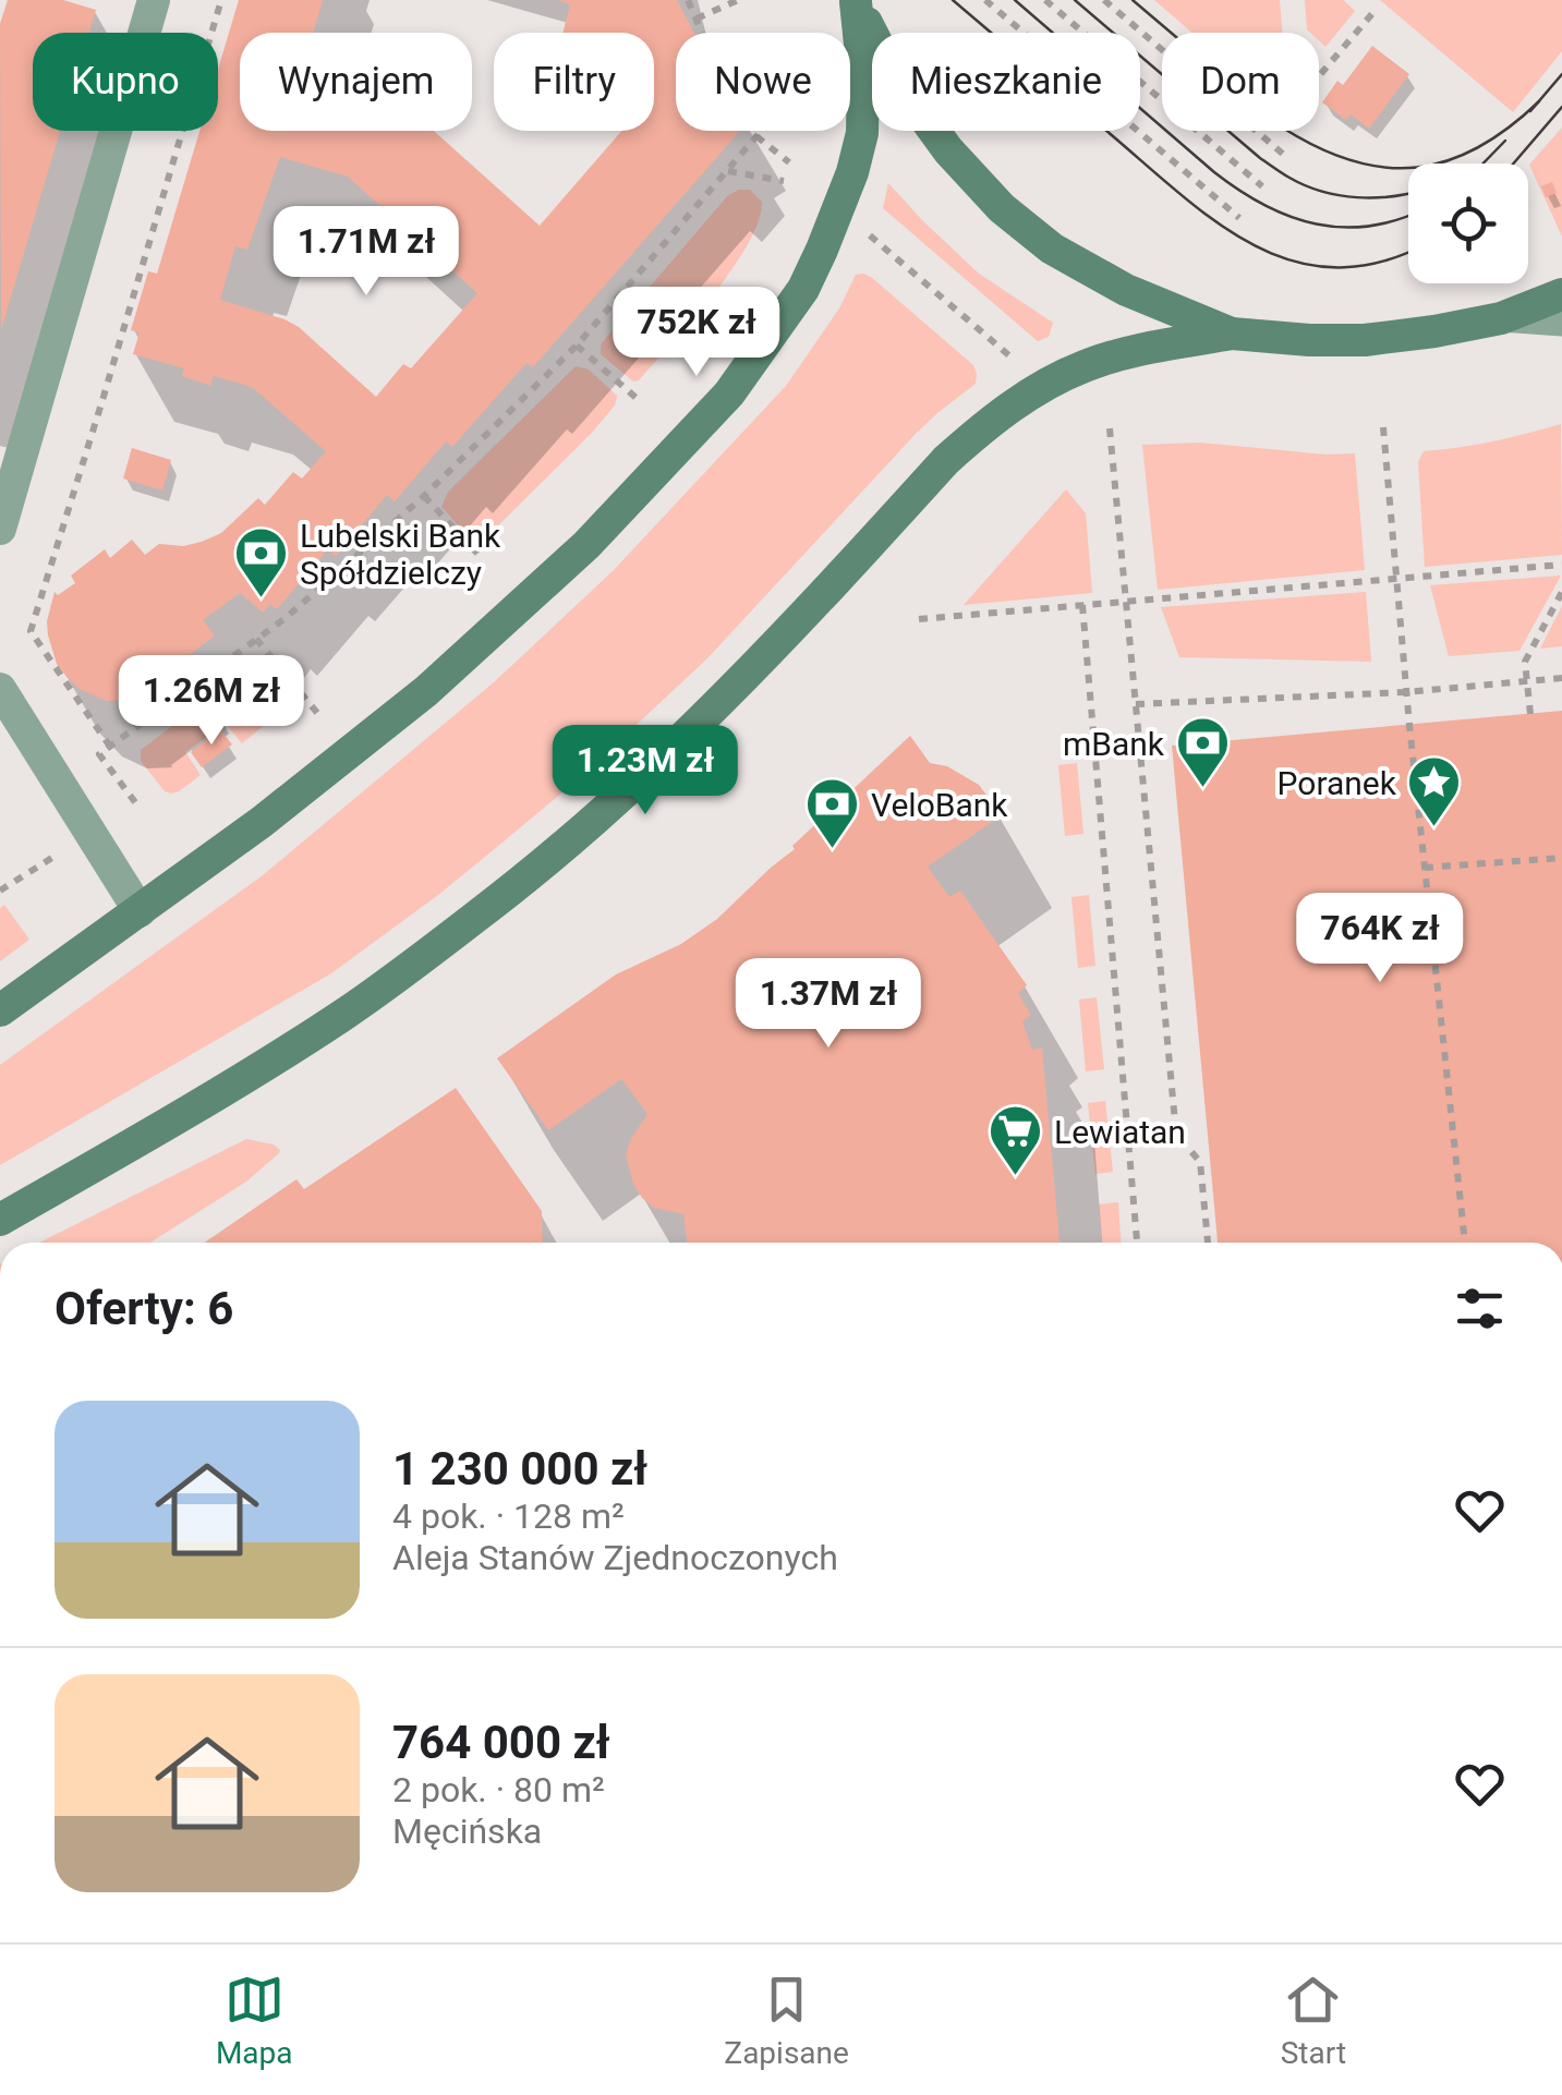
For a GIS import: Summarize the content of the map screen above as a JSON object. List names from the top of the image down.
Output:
{
  "places": {
    "bank": ["Lubelski Bank Spółdzielczy", "mBank", "VeloBank"],
    "place": ["Poranek"],
    "supermarket": ["Lewiatan"]
  },
  "page": {
    "chip": [
      "Kupno",
      "Wynajem",
      "Filtry",
      "Nowe",
      "Mieszkanie",
      "Dom"
    ],
    "price": [
      "1.71M zł",
      "752K zł",
      "1.26M zł",
      "1.23M zł",
      "764K zł",
      "1.37M zł"
    ],
    "heading": "Oferty: 6",
    "list": [
      {
        "name": "1 230 000 zł",
        "note": "4 pok. · 128 m² · Aleja Stanów Zjednoczonych"
      },
      {
        "name": "764 000 zł",
        "note": "2 pok. · 80 m² · Męcińska"
      }
    ],
    "tabs": ["Mapa", "Zapisane", "Start"]
  }
}
